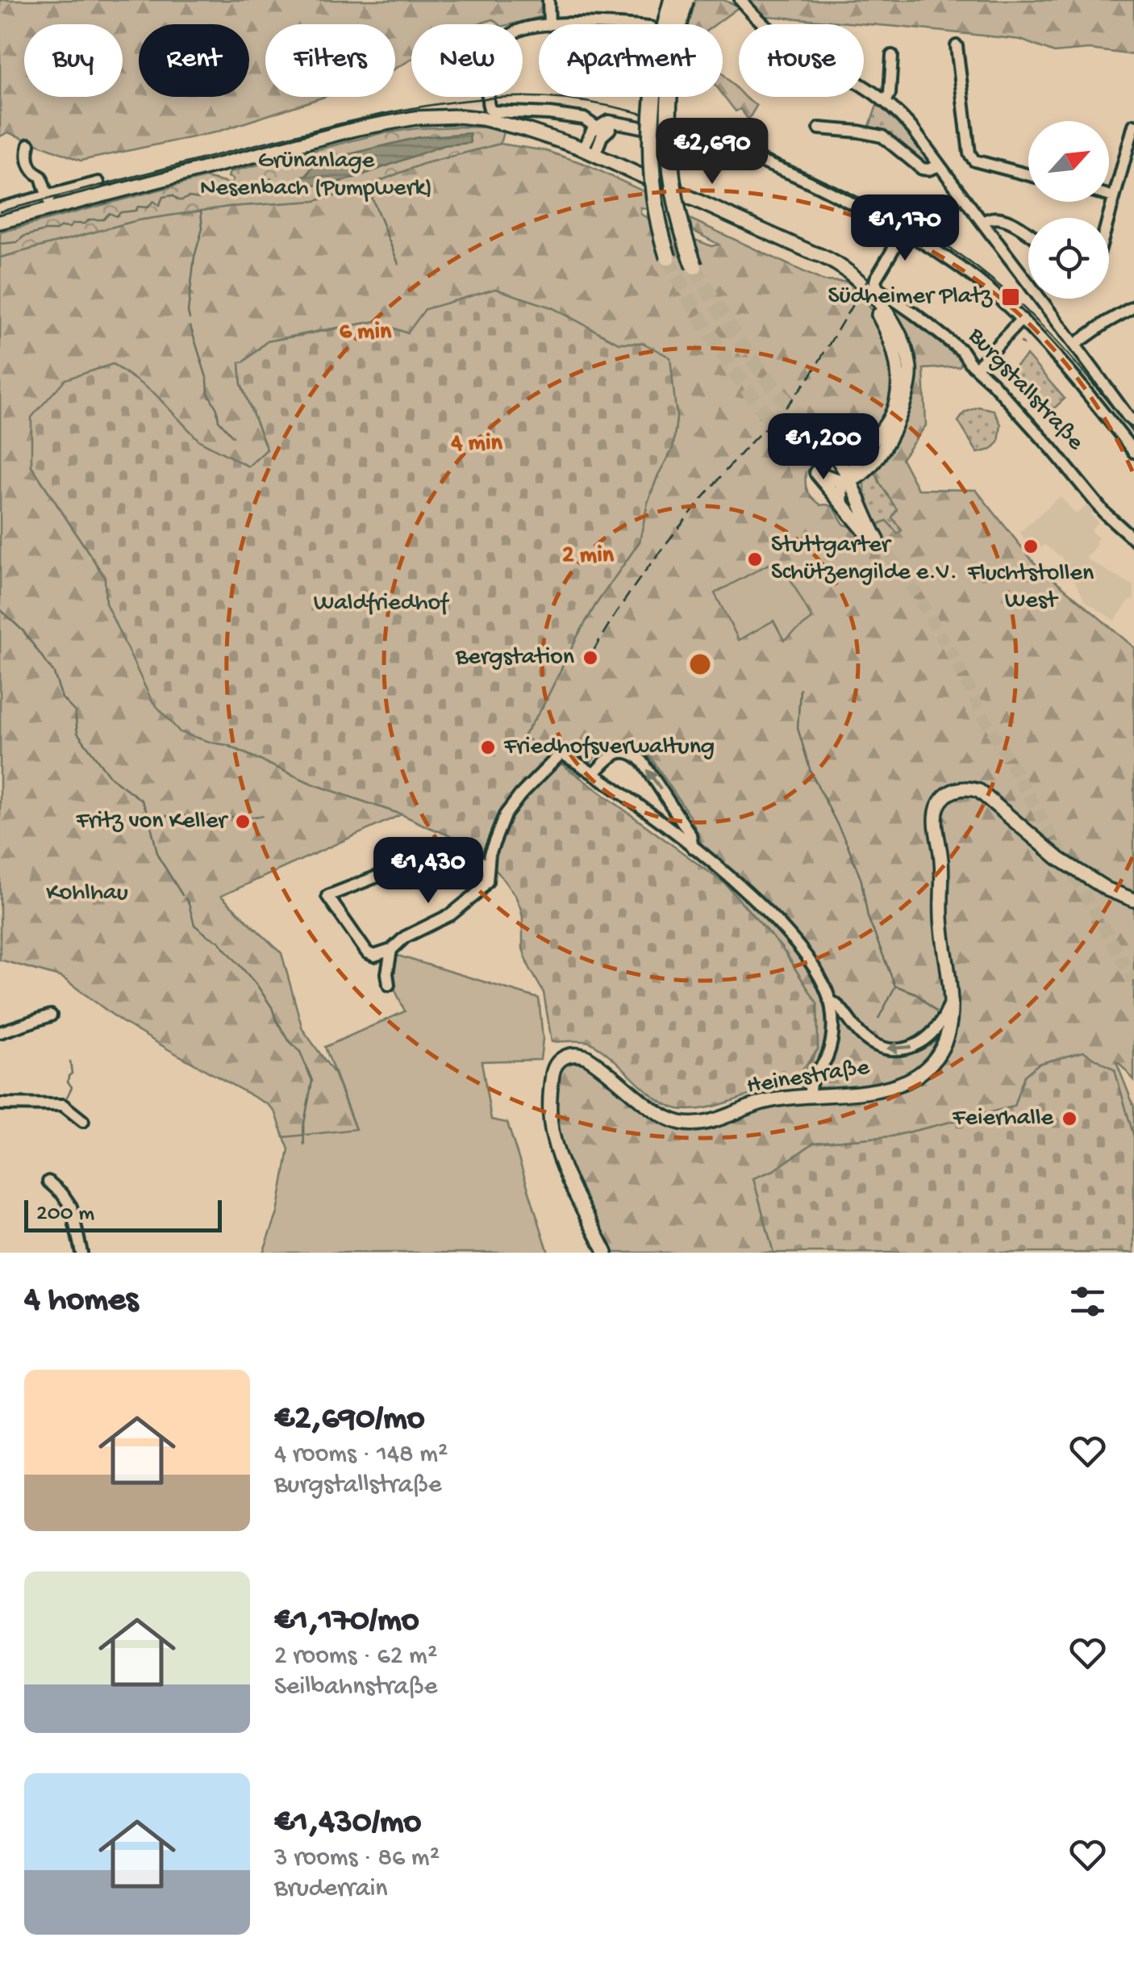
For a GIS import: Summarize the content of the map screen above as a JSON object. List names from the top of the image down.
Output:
{
  "streets": {
    "main road": ["Heinestraße"],
    "street": ["Burgstallstraße"]
  },
  "parks": ["Grünanlage Nesenbach (Pumpwerk)", "Waldfriedhof", "Kohlhau"],
  "places": {
    "transit": ["Südheimer Platz"],
    "other": [
      "Fluchtstollen West",
      "Stuttgarter Schützengilde e.V.",
      "Bergstation",
      "Friedhofsverwaltung",
      "Fritz von Keller",
      "Feierhalle"
    ]
  },
  "scale_bar": "200 m",
  "north": "top right",
  "page": {
    "chip": [
      "Buy",
      "Rent",
      "Filters",
      "New",
      "Apartment",
      "House"
    ],
    "price": [
      "€2,690",
      "€1,170",
      "€1,200",
      "€1,430"
    ],
    "scale": "200 m",
    "heading": "4 homes",
    "list": [
      {
        "name": "€2,690/mo",
        "note": "4 rooms · 148 m² · Burgstallstraße"
      },
      {
        "name": "€1,170/mo",
        "note": "2 rooms · 62 m² · Seilbahnstraße"
      },
      {
        "name": "€1,430/mo",
        "note": "3 rooms · 86 m² · Bruderrain"
      }
    ]
  },
  "rings": ["6 min", "4 min", "2 min"]
}
